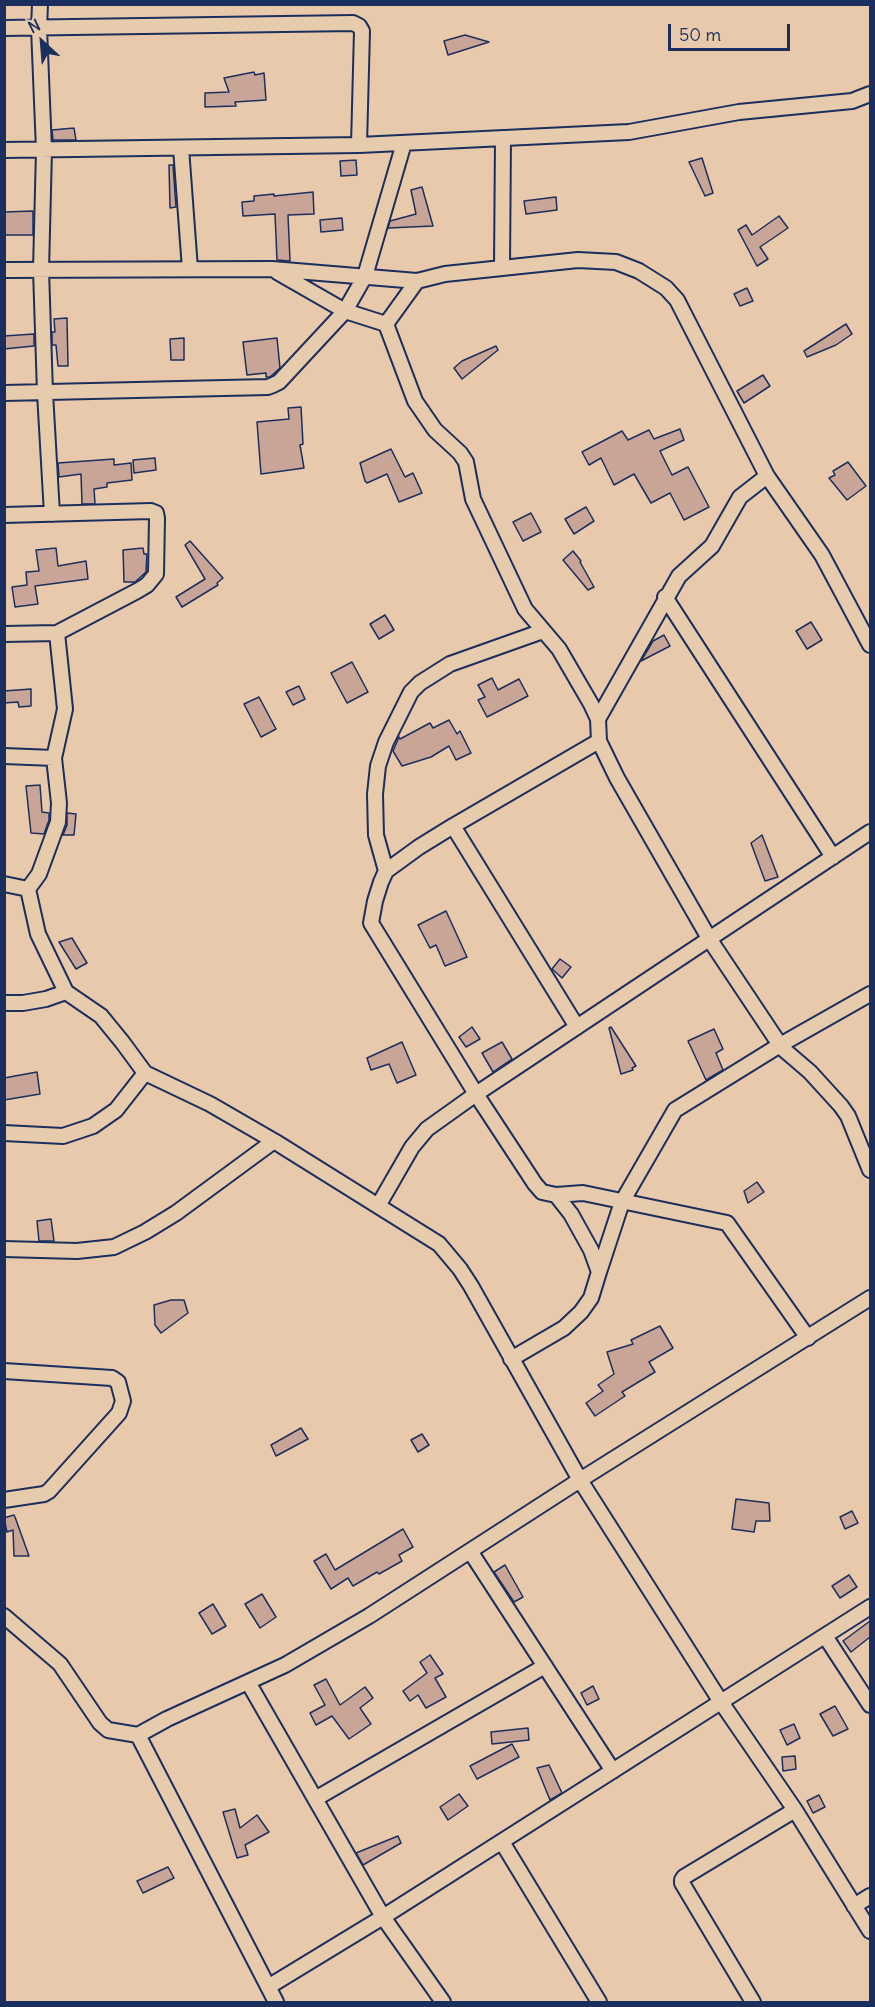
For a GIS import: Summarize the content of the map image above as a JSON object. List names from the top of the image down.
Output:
{
  "scale_bar": "50 m",
  "north": "top left"
}
